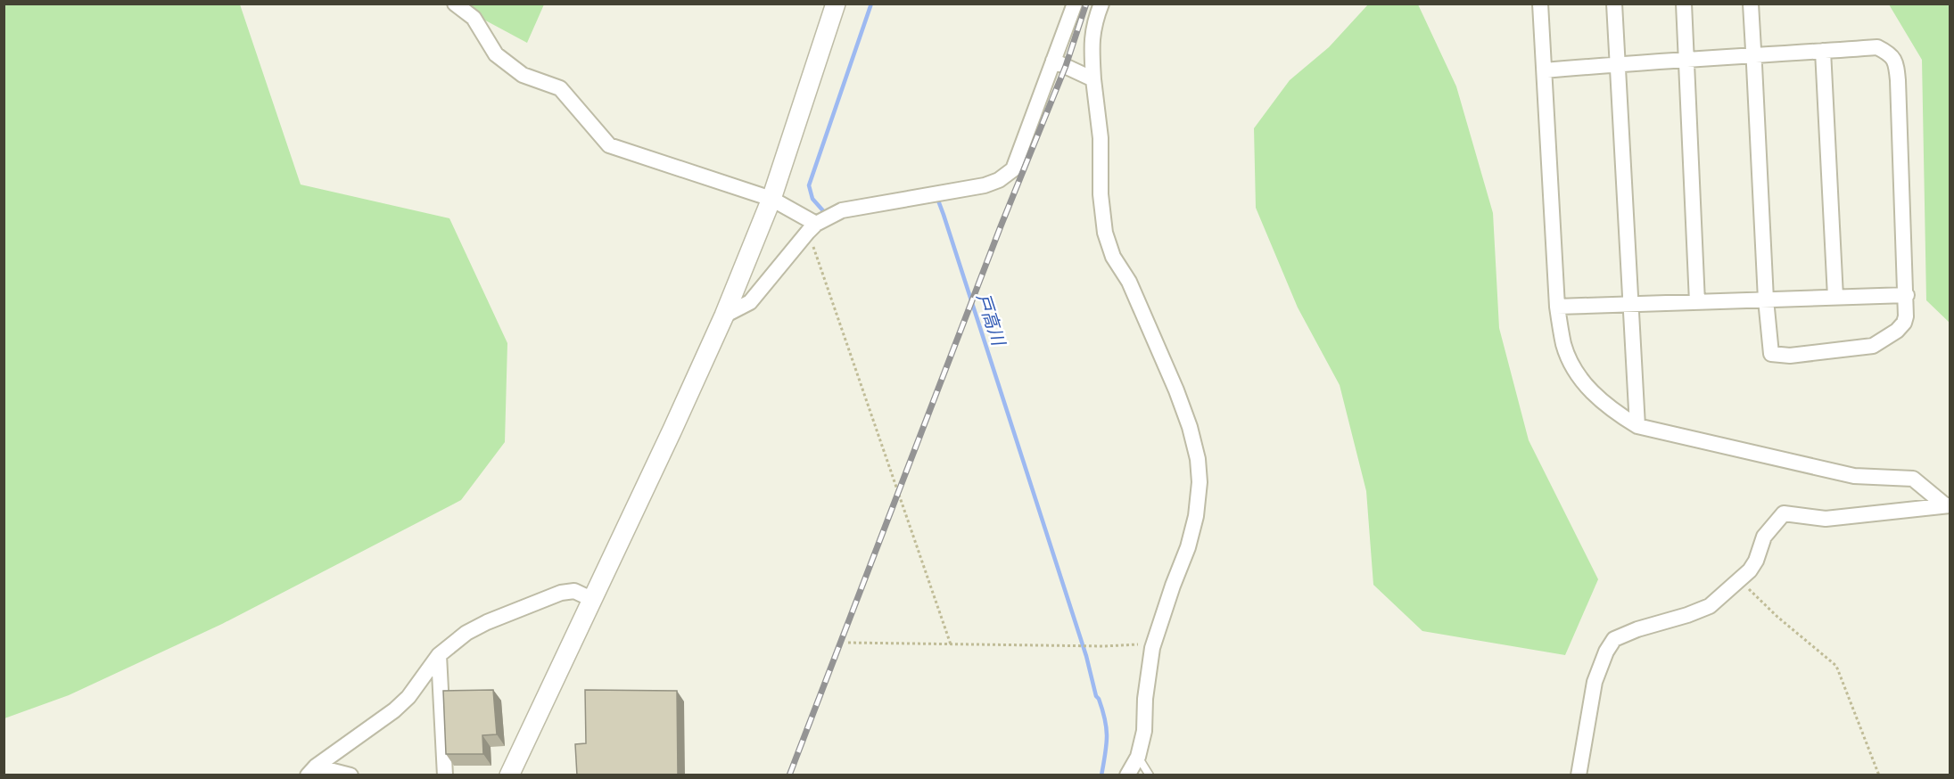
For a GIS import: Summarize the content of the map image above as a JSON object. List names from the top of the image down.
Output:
{
  "water": ["戸高川"]
}
